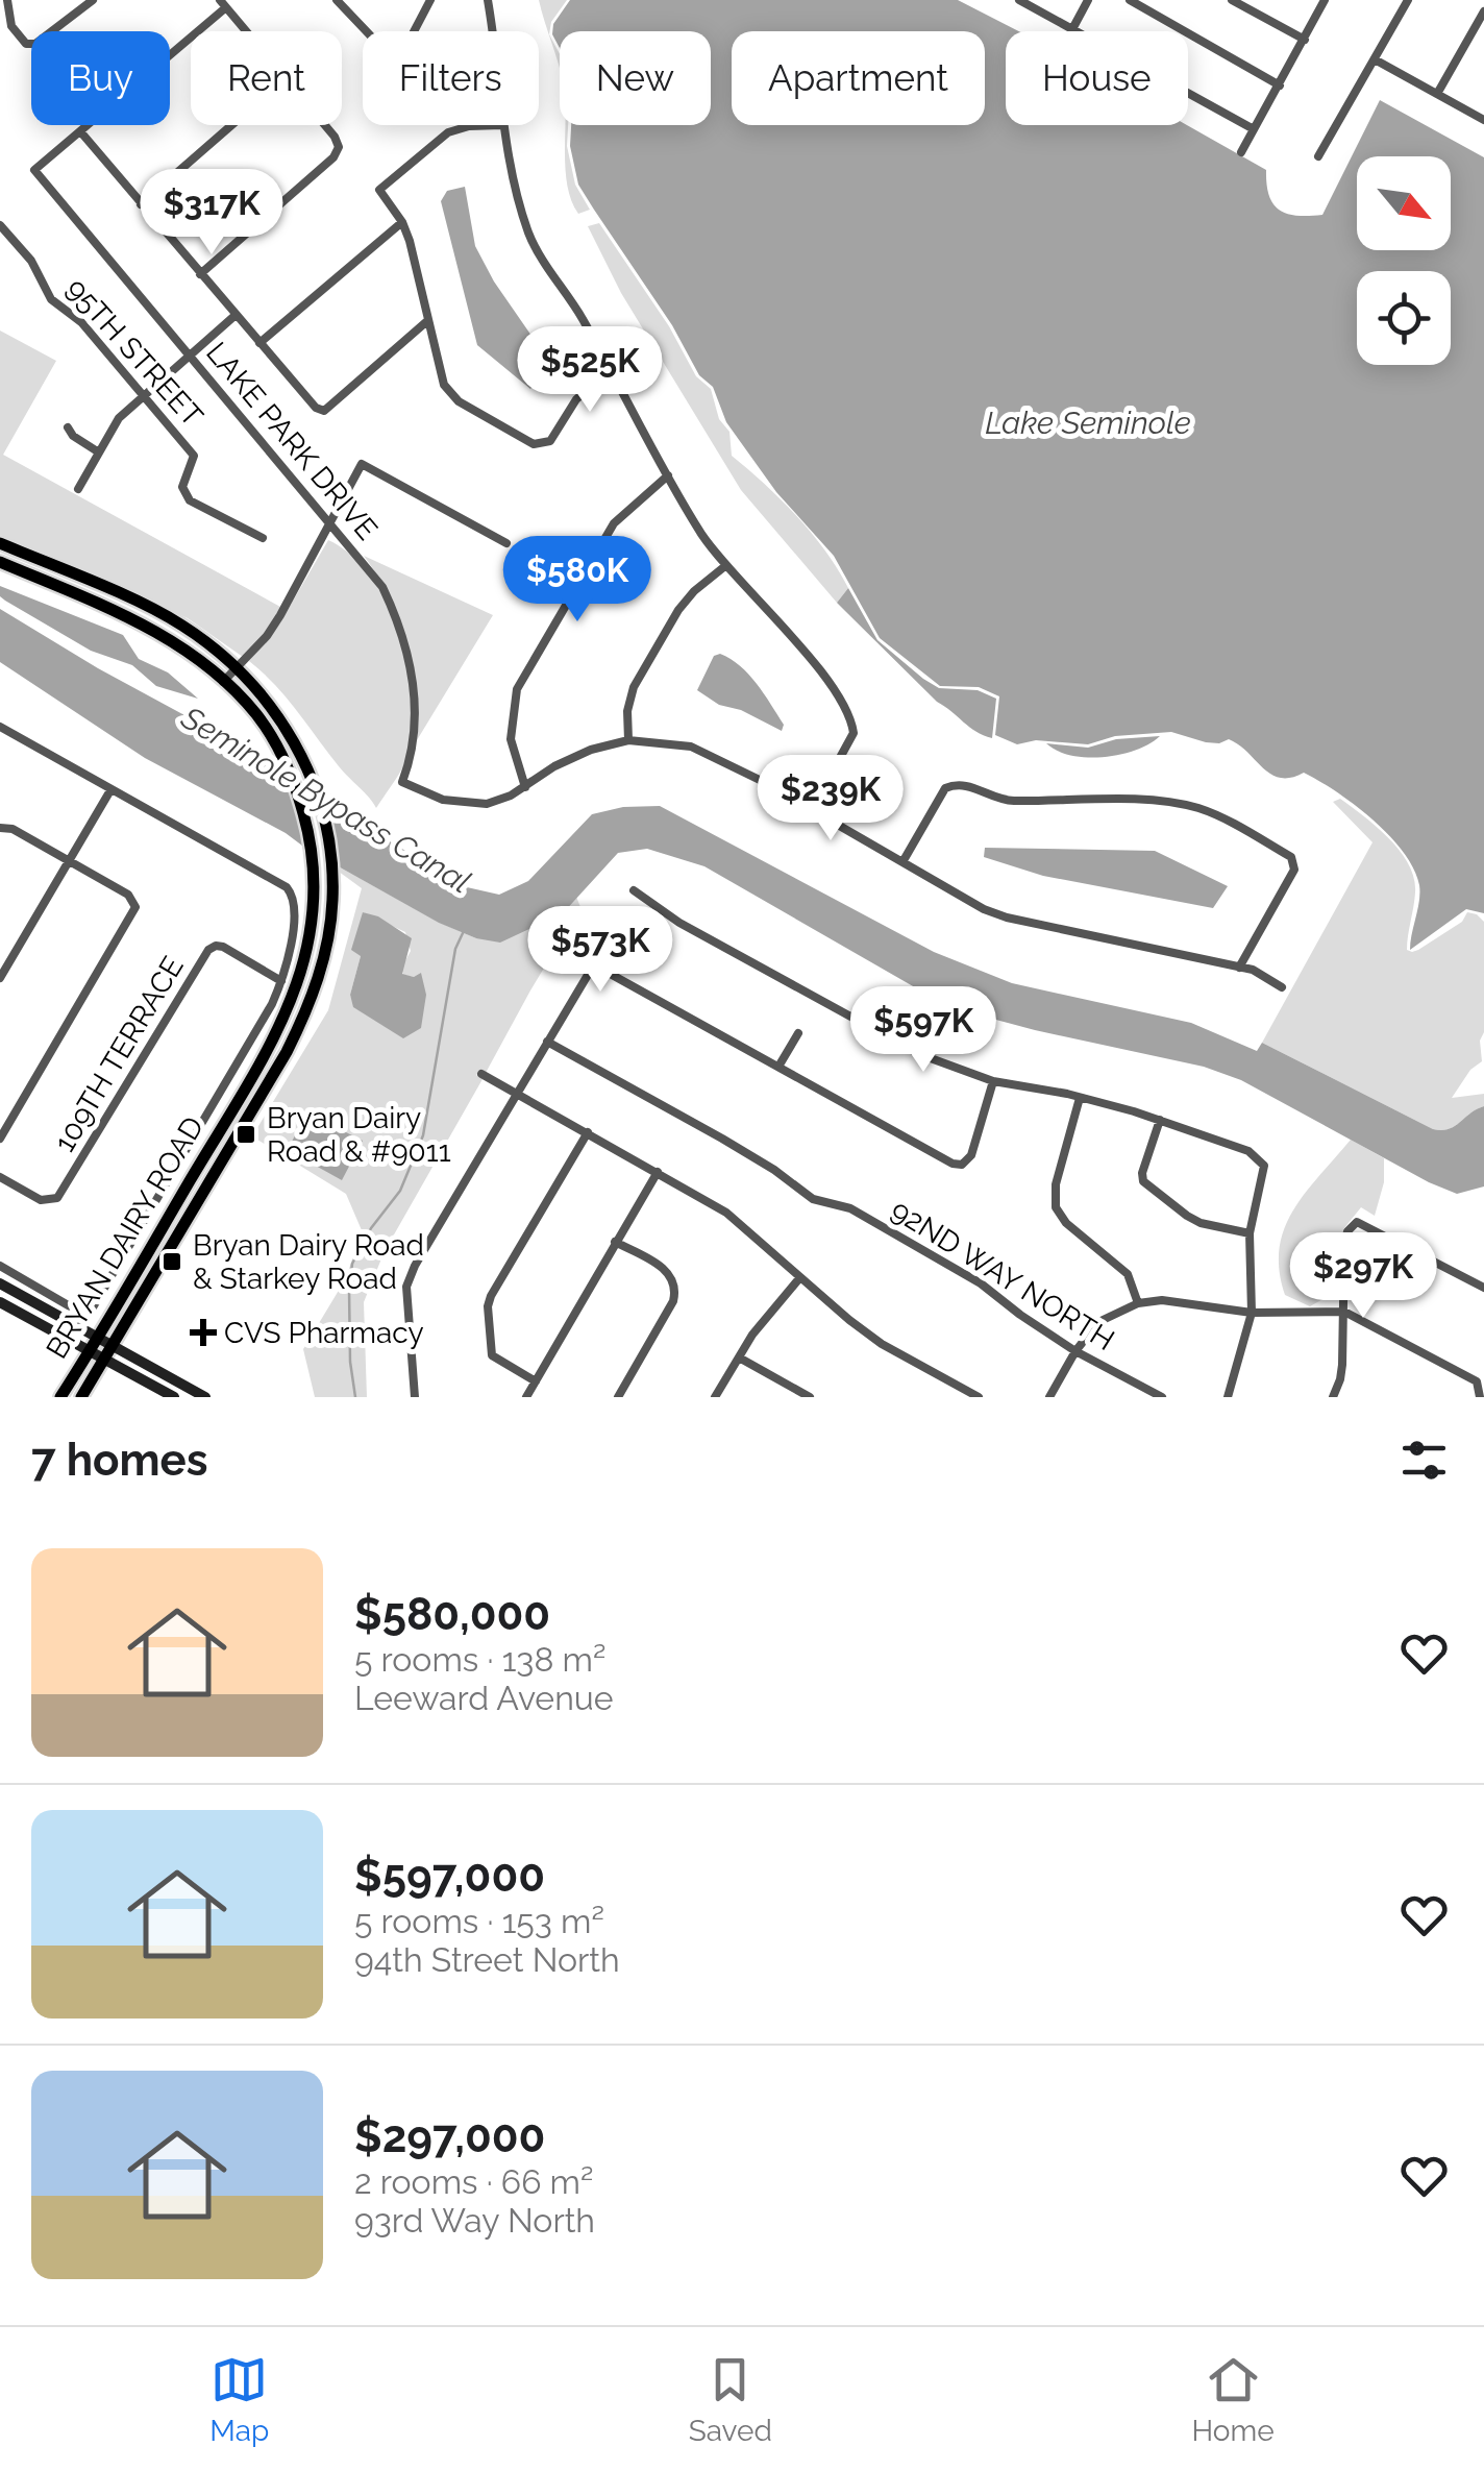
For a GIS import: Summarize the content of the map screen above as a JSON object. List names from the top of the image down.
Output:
{
  "streets": {
    "main road": ["BRYAN DAIRY ROAD"],
    "street": [
      "95TH STREET",
      "LAKE PARK DRIVE",
      "109TH TERRACE",
      "92ND WAY NORTH"
    ]
  },
  "crossings": [
    ["109TH TERRACE", "BRYAN DAIRY ROAD"]
  ],
  "water": ["Lake Seminole", "Seminole Bypass Canal"],
  "places": {
    "transit": ["Bryan Dairy Road & #9011", "Bryan Dairy Road & Starkey Road"],
    "health": ["CVS Pharmacy"]
  },
  "north": "bottom right",
  "page": {
    "chip": [
      "Buy",
      "Rent",
      "Filters",
      "New",
      "Apartment",
      "House"
    ],
    "price": [
      "$317K",
      "$525K",
      "$580K",
      "$239K",
      "$573K",
      "$597K",
      "$297K"
    ],
    "heading": "7 homes",
    "list": [
      {
        "name": "$580,000",
        "note": "5 rooms · 138 m² · Leeward Avenue"
      },
      {
        "name": "$597,000",
        "note": "5 rooms · 153 m² · 94th Street North"
      },
      {
        "name": "$297,000",
        "note": "2 rooms · 66 m² · 93rd Way North"
      }
    ],
    "tabs": ["Map", "Saved", "Home"]
  }
}
